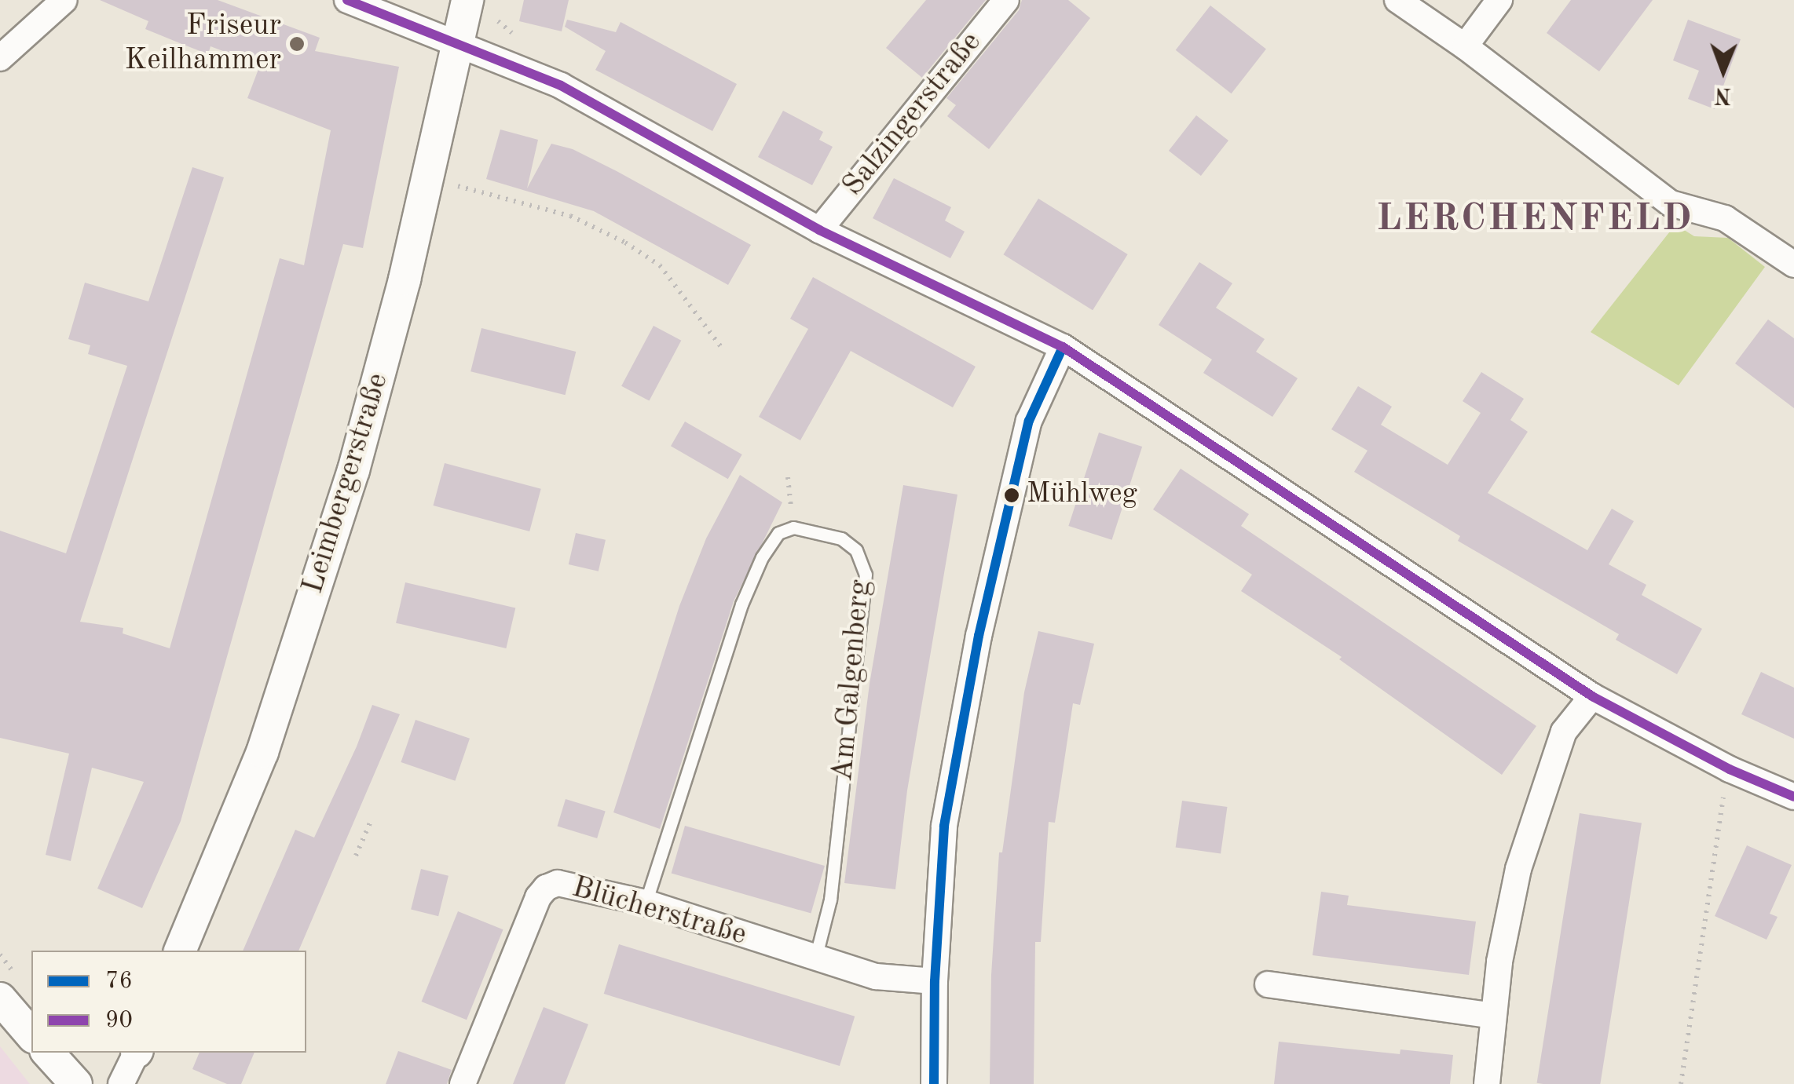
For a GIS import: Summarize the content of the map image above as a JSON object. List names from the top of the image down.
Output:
{
  "streets": {
    "street": ["Salzingerstraße", "Leimbergerstraße", "Blücherstraße"],
    "lane": ["Am Galgenberg"]
  },
  "crossings": [
    ["Am Galgenberg", "Blücherstraße"]
  ],
  "districts": ["LERCHENFELD"],
  "places": ["Friseur Keilhammer", "Mühlweg"],
  "lines": ["transit line 90", "transit line 76"],
  "legend": ["76", "90"],
  "north": "bottom"
}
